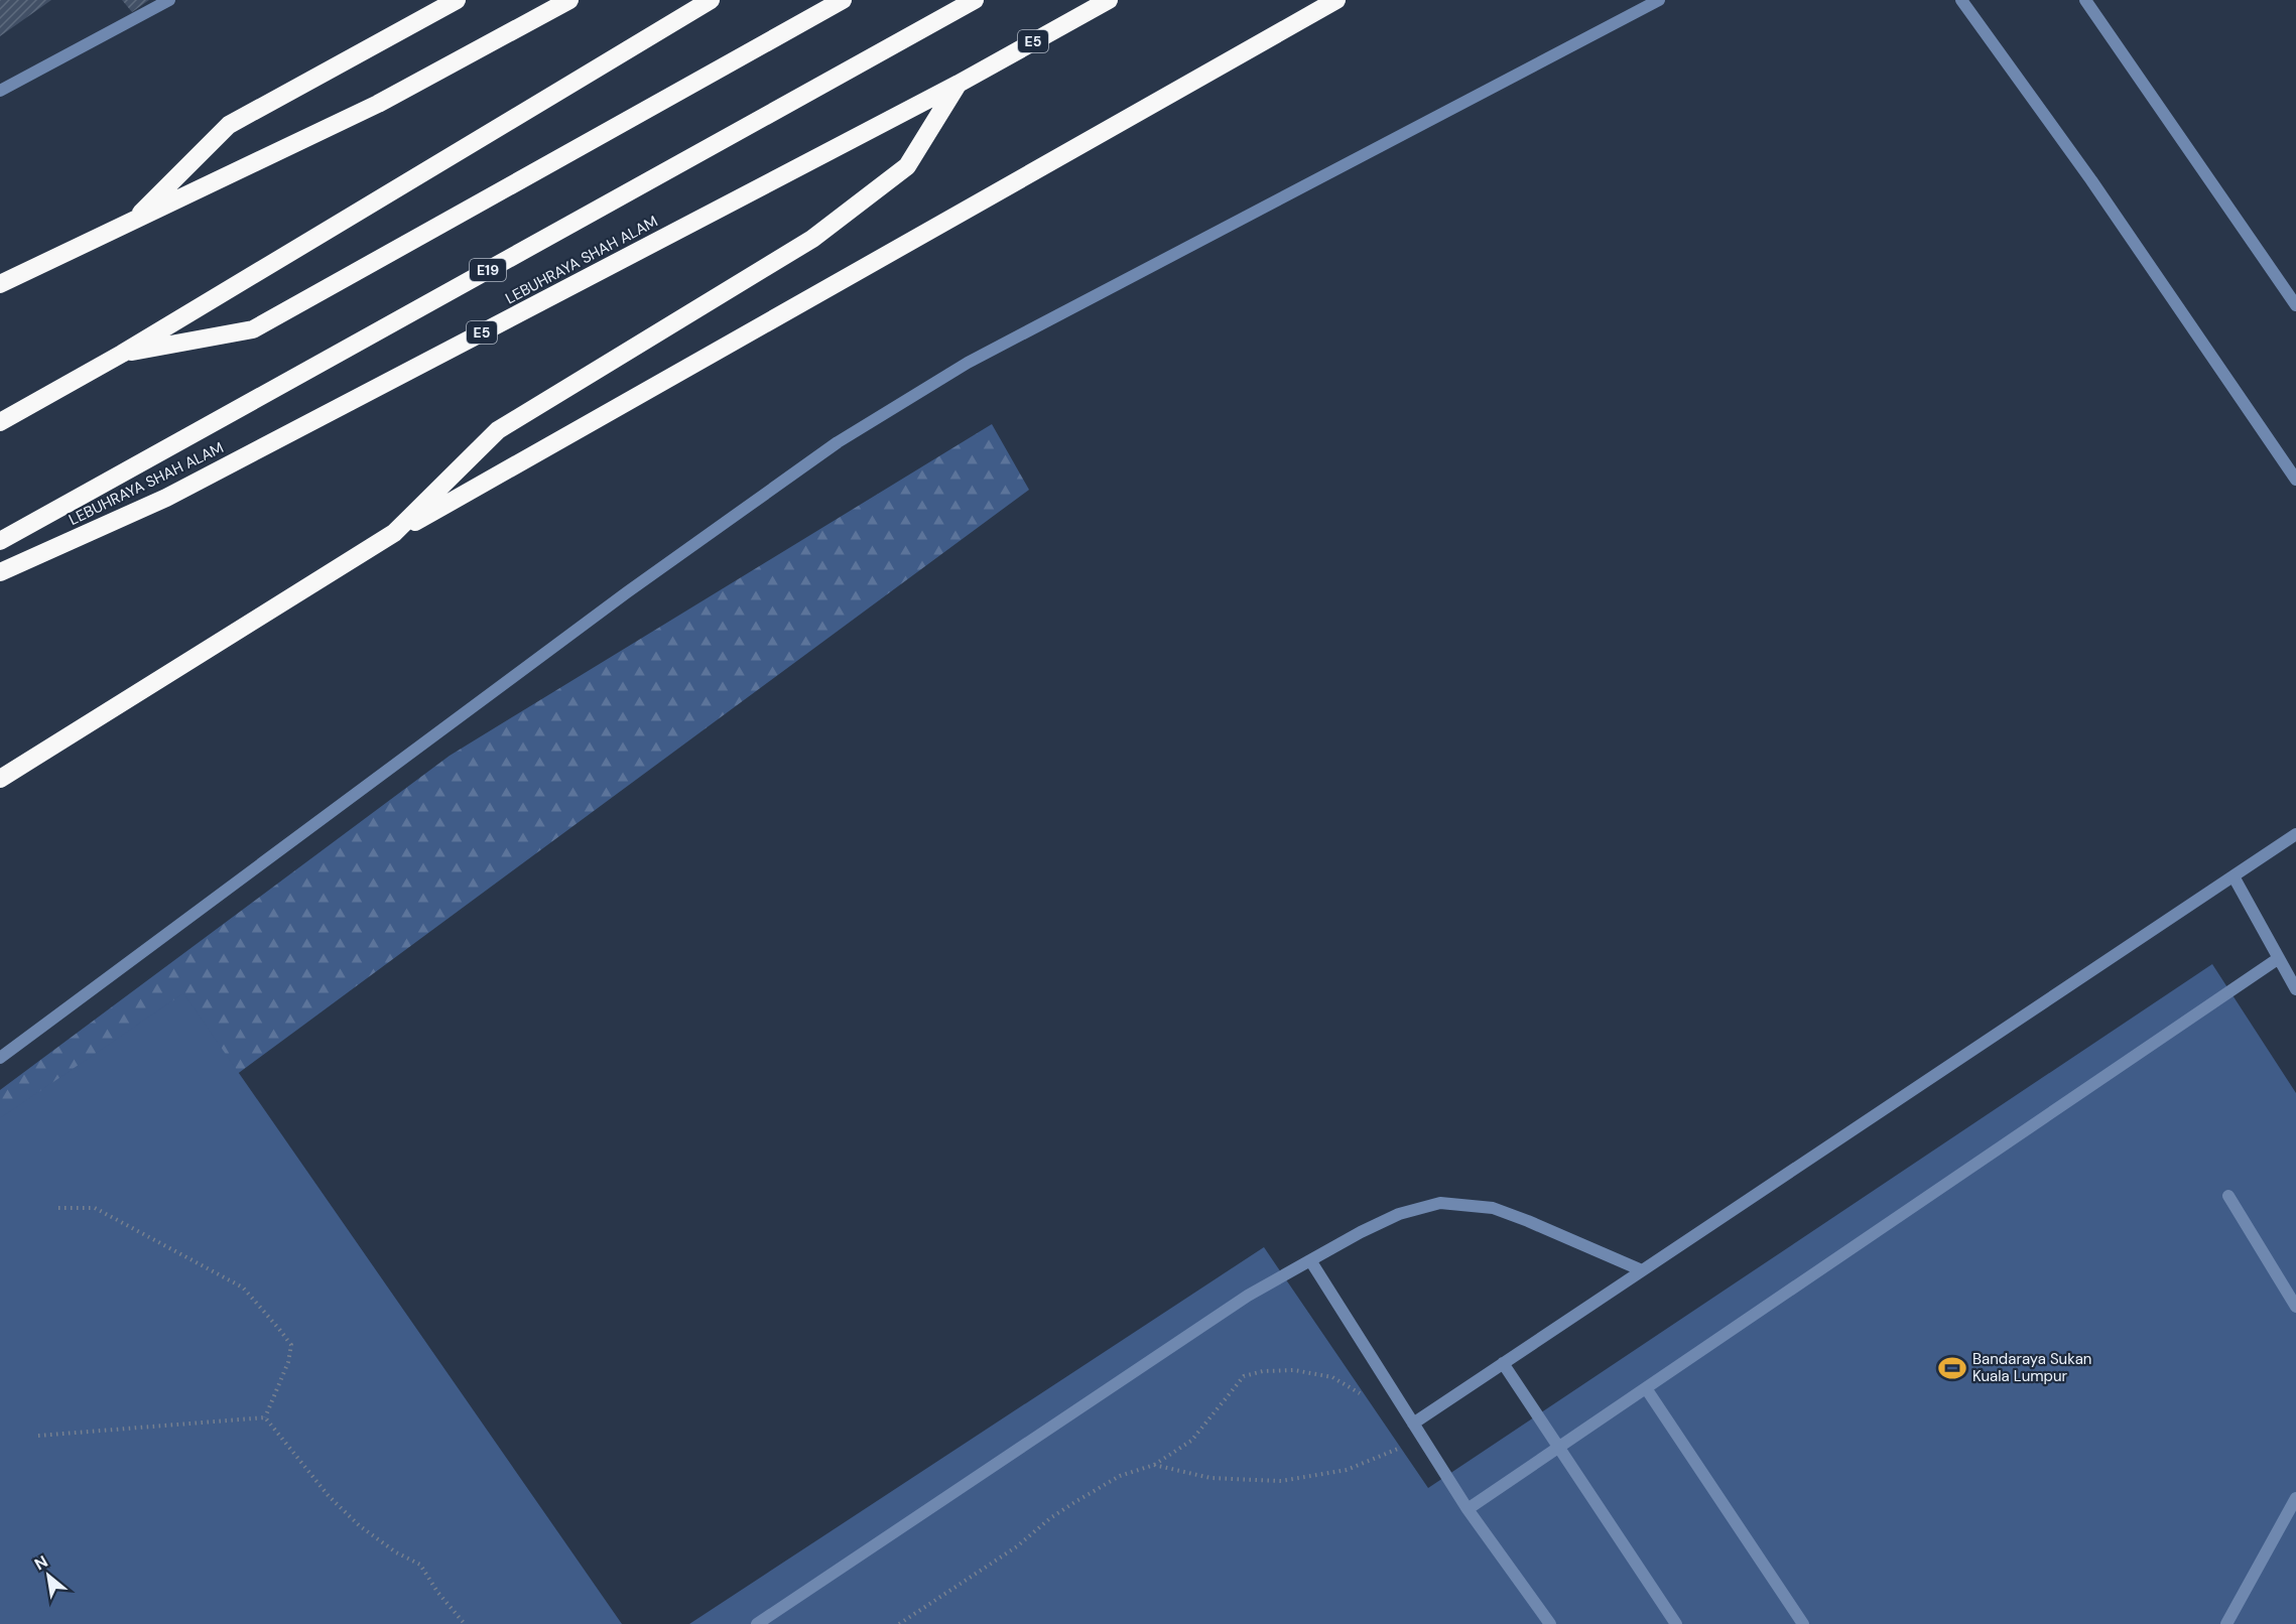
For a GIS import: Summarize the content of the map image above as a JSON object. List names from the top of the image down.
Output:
{
  "streets": {
    "highway": ["E5", "LEBUHRAYA SHAH ALAM", "E19"]
  },
  "places": {
    "sports": ["Bandaraya Sukan Kuala Lumpur"]
  },
  "north": "top left"
}
